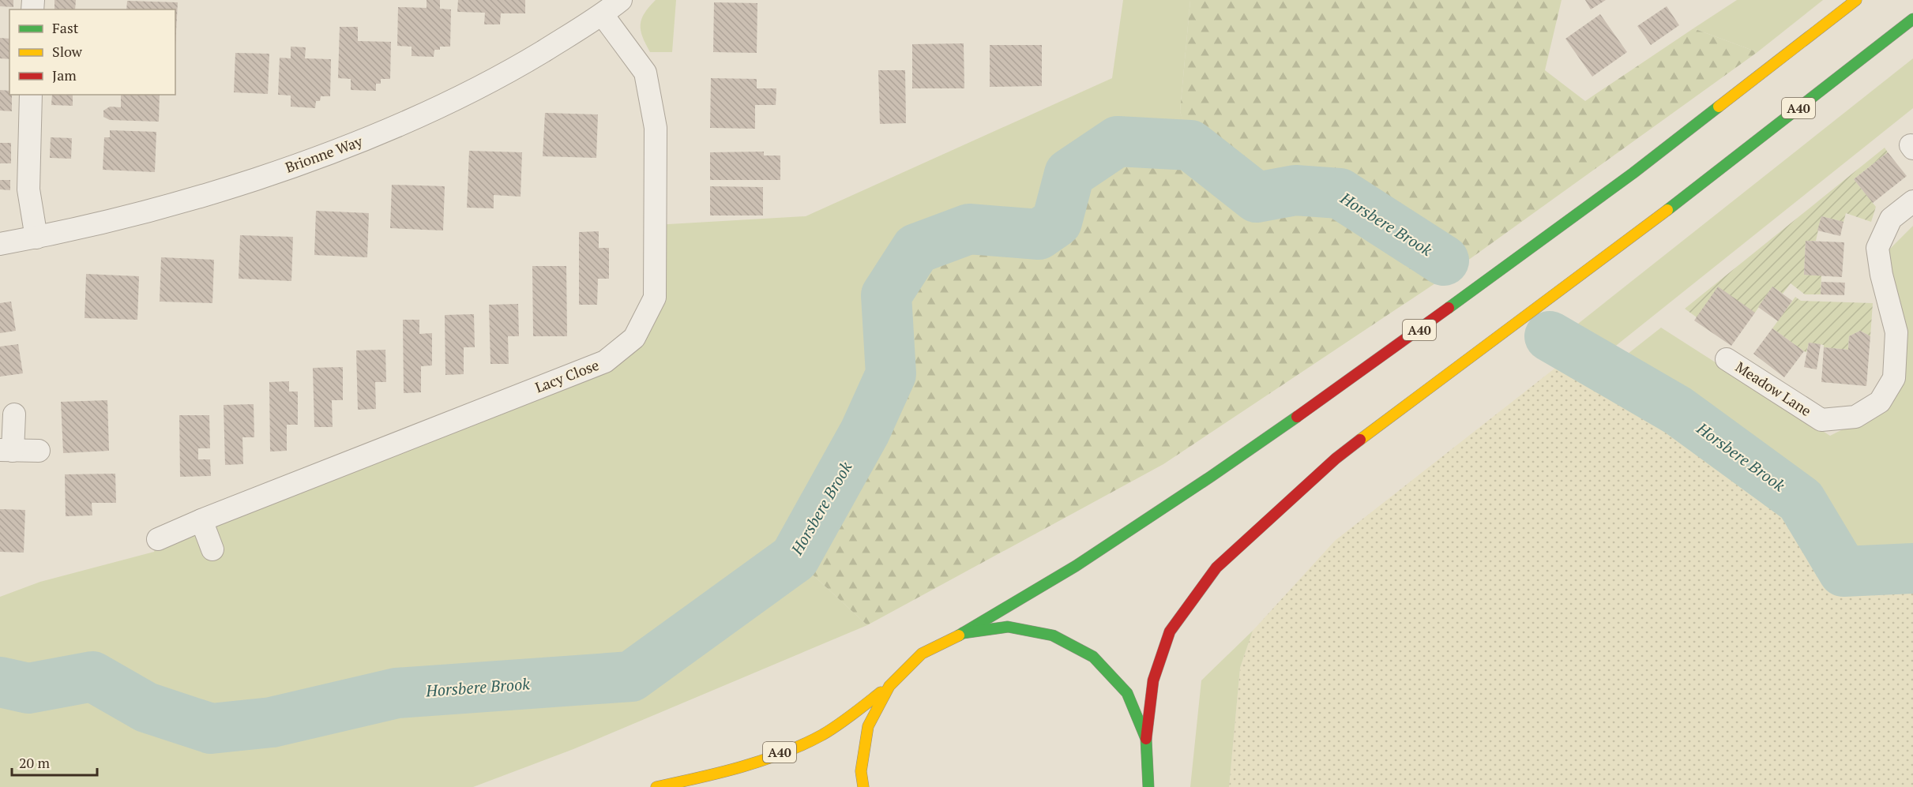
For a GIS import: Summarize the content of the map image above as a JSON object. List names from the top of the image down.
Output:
{
  "streets": {
    "highway": ["A40"],
    "street": ["Brionne Way", "Lacy Close", "Meadow Lane"]
  },
  "crossings": [
    ["Brionne Way", "Lacy Close"]
  ],
  "water": ["Horsbere Brook"],
  "legend": ["Fast", "Slow", "Jam"],
  "scale_bar": "20 m"
}
